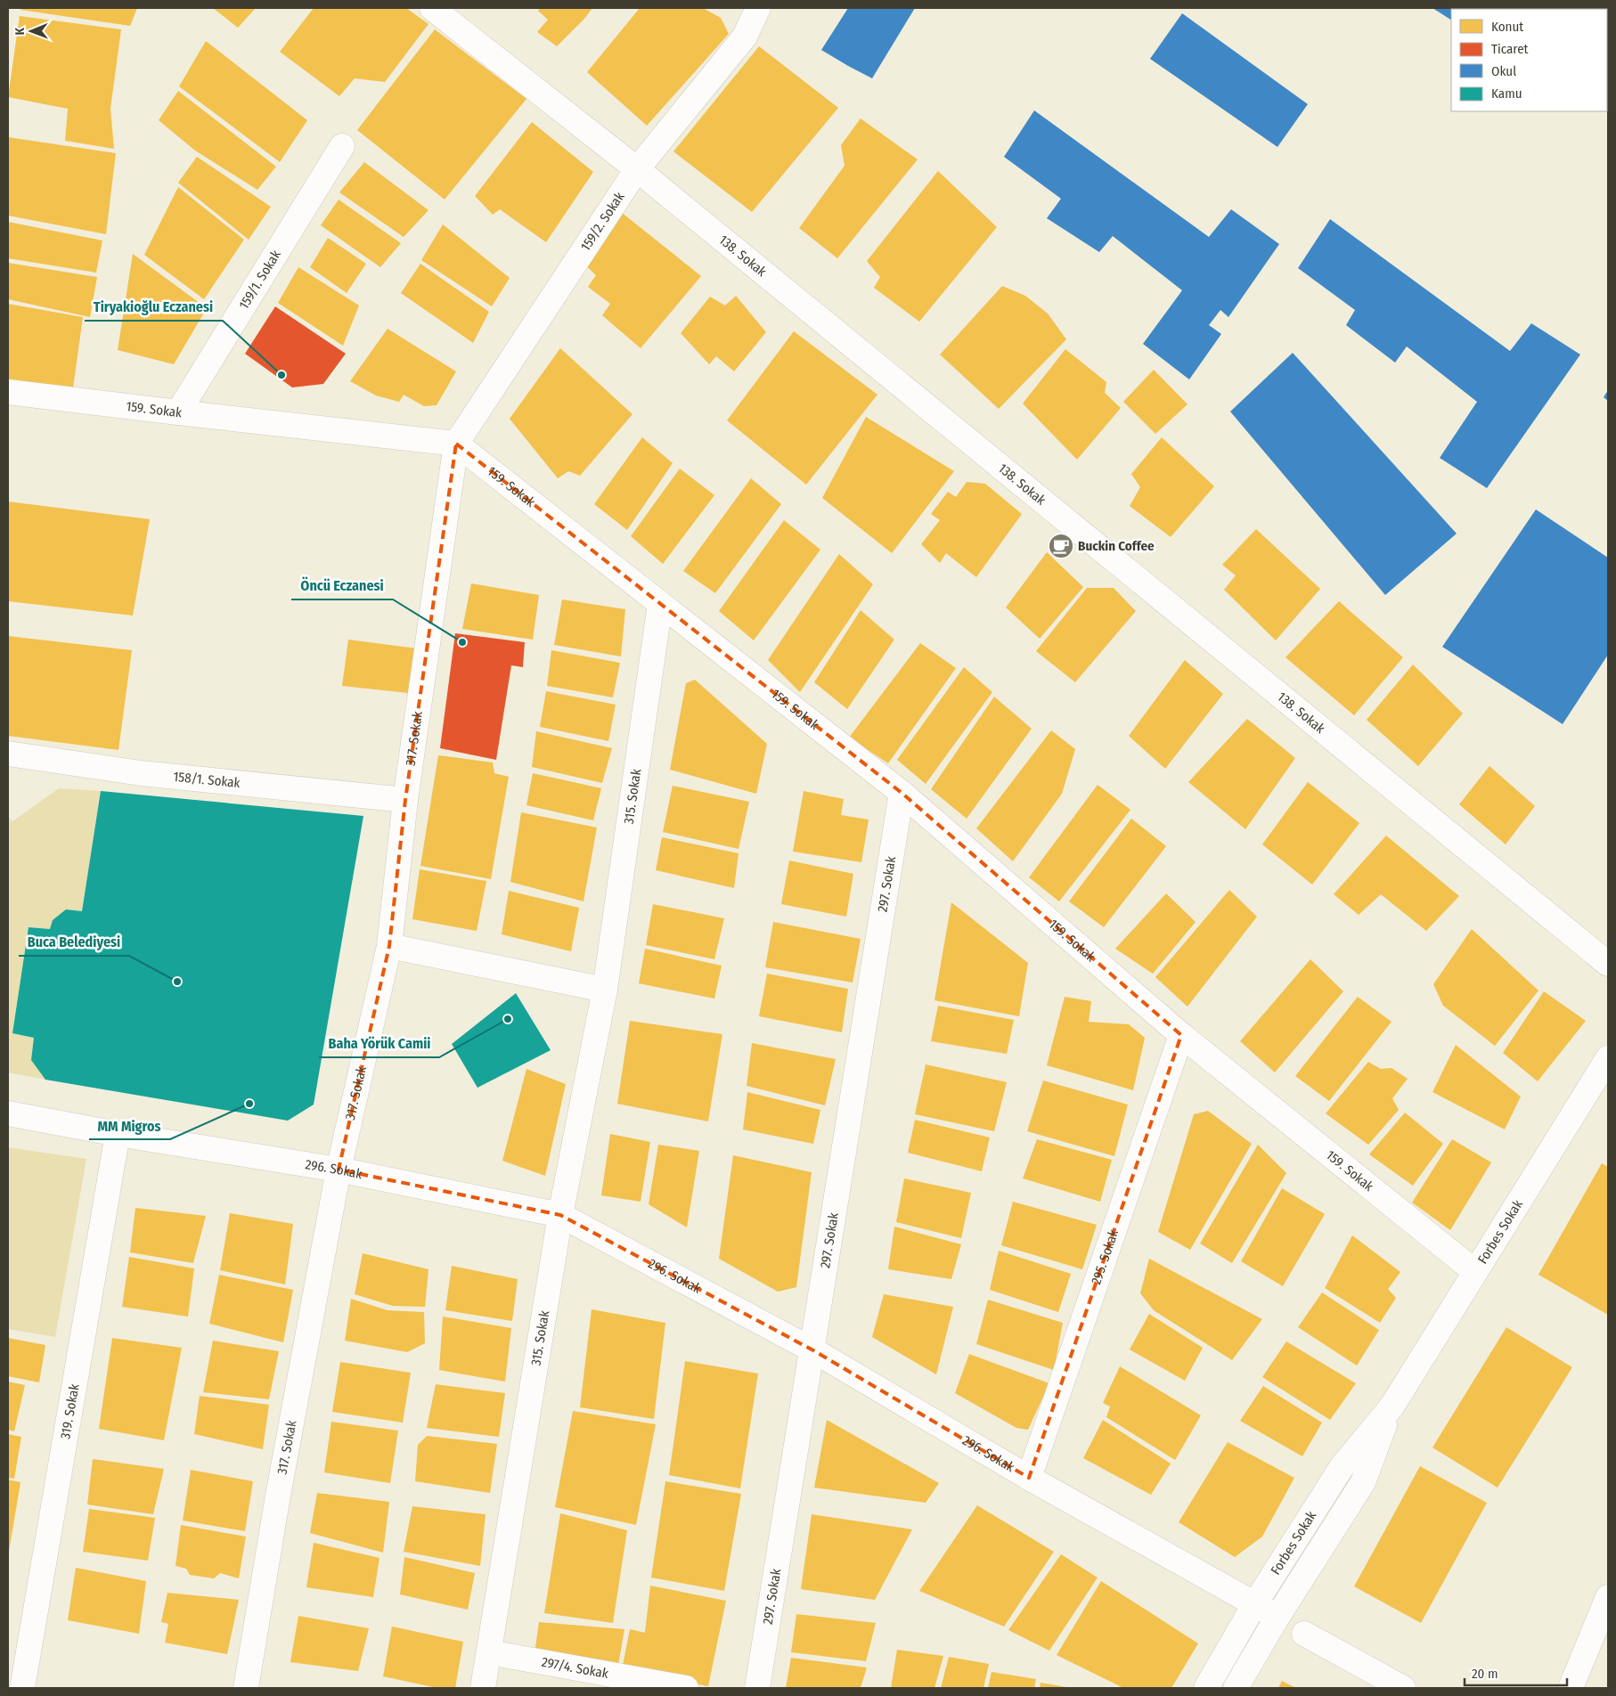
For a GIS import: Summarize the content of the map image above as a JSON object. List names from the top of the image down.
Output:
{
  "streets": {
    "street": [
      "159/2. Sokak",
      "138. Sokak",
      "159/1. Sokak",
      "159. Sokak",
      "317. Sokak",
      "158/1. Sokak",
      "315. Sokak",
      "297. Sokak",
      "296. Sokak",
      "Forbes Sokak",
      "295. Sokak",
      "319. Sokak",
      "297/4. Sokak"
    ]
  },
  "crossings": [
    ["159/2. Sokak", "138. Sokak"],
    ["159/2. Sokak", "159. Sokak"],
    ["159/2. Sokak", "317. Sokak"],
    ["159/1. Sokak", "159. Sokak"],
    ["159. Sokak", "317. Sokak"],
    ["159. Sokak", "315. Sokak"],
    ["159. Sokak", "297. Sokak"],
    ["159. Sokak", "Forbes Sokak"],
    ["159. Sokak", "295. Sokak"],
    ["317. Sokak", "158/1. Sokak"],
    ["317. Sokak", "296. Sokak"],
    ["315. Sokak", "296. Sokak"],
    ["315. Sokak", "297/4. Sokak"],
    ["297. Sokak", "296. Sokak"],
    ["296. Sokak", "Forbes Sokak"],
    ["296. Sokak", "295. Sokak"],
    ["296. Sokak", "319. Sokak"]
  ],
  "places": {
    "other": [
      "Tiryakioğlu Eczanesi",
      "Öncü Eczanesi",
      "Buca Belediyesi",
      "Baha Yörük Camii",
      "MM Migros"
    ],
    "cafe": ["Buckin Coffee"]
  },
  "legend": [
    "Konut",
    "Ticaret",
    "Okul",
    "Kamu"
  ],
  "scale_bar": "20 m",
  "north": "left"
}
